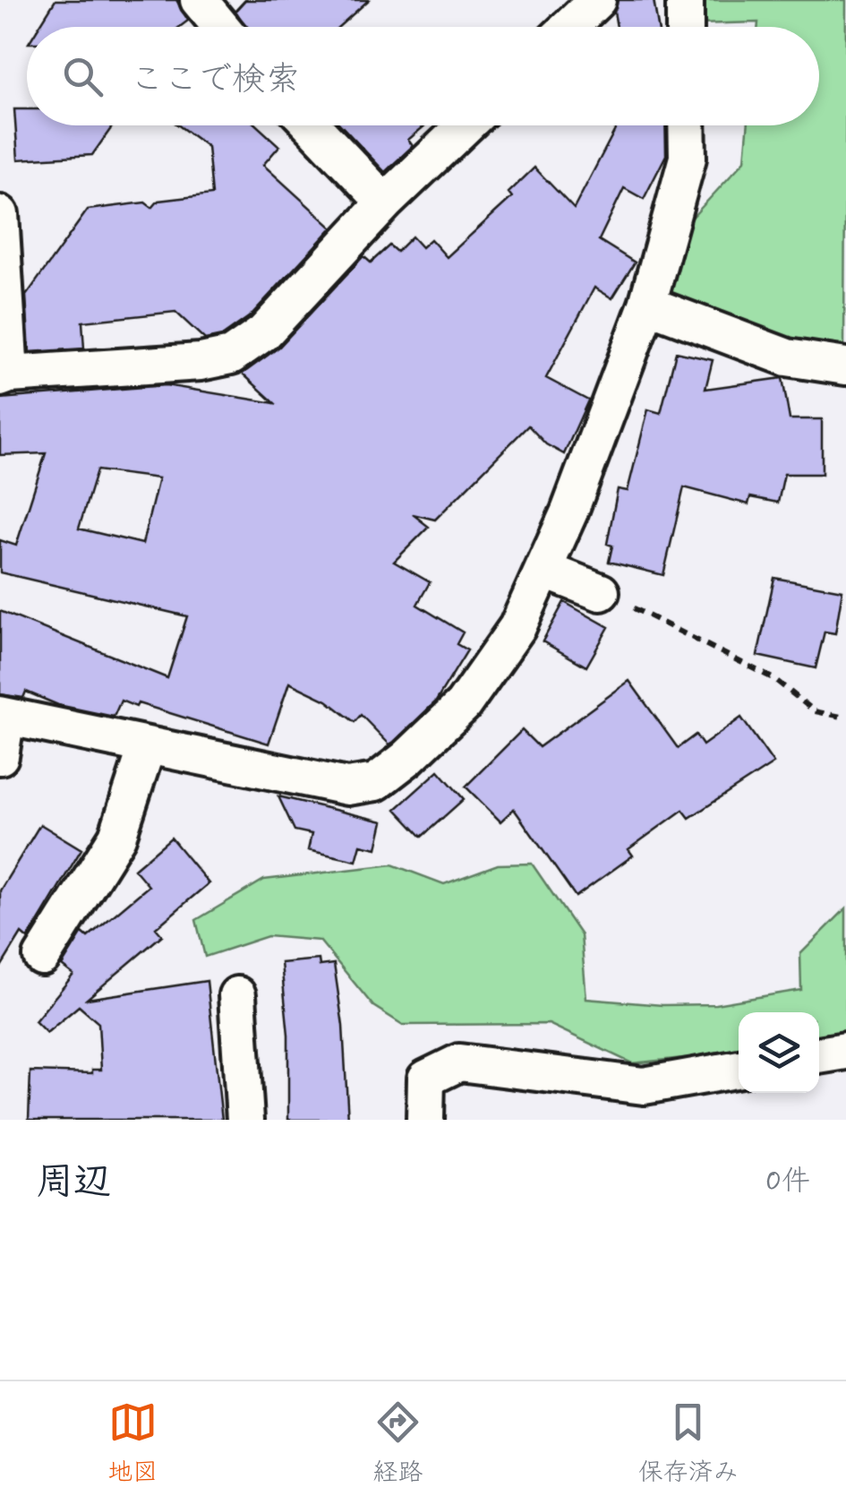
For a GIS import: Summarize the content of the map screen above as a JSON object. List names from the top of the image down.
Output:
{
  "page": {
    "search": "ここで検索",
    "heading": ["周辺", "0件"],
    "nav": ["地図", "経路", "保存済み"]
  }
}
